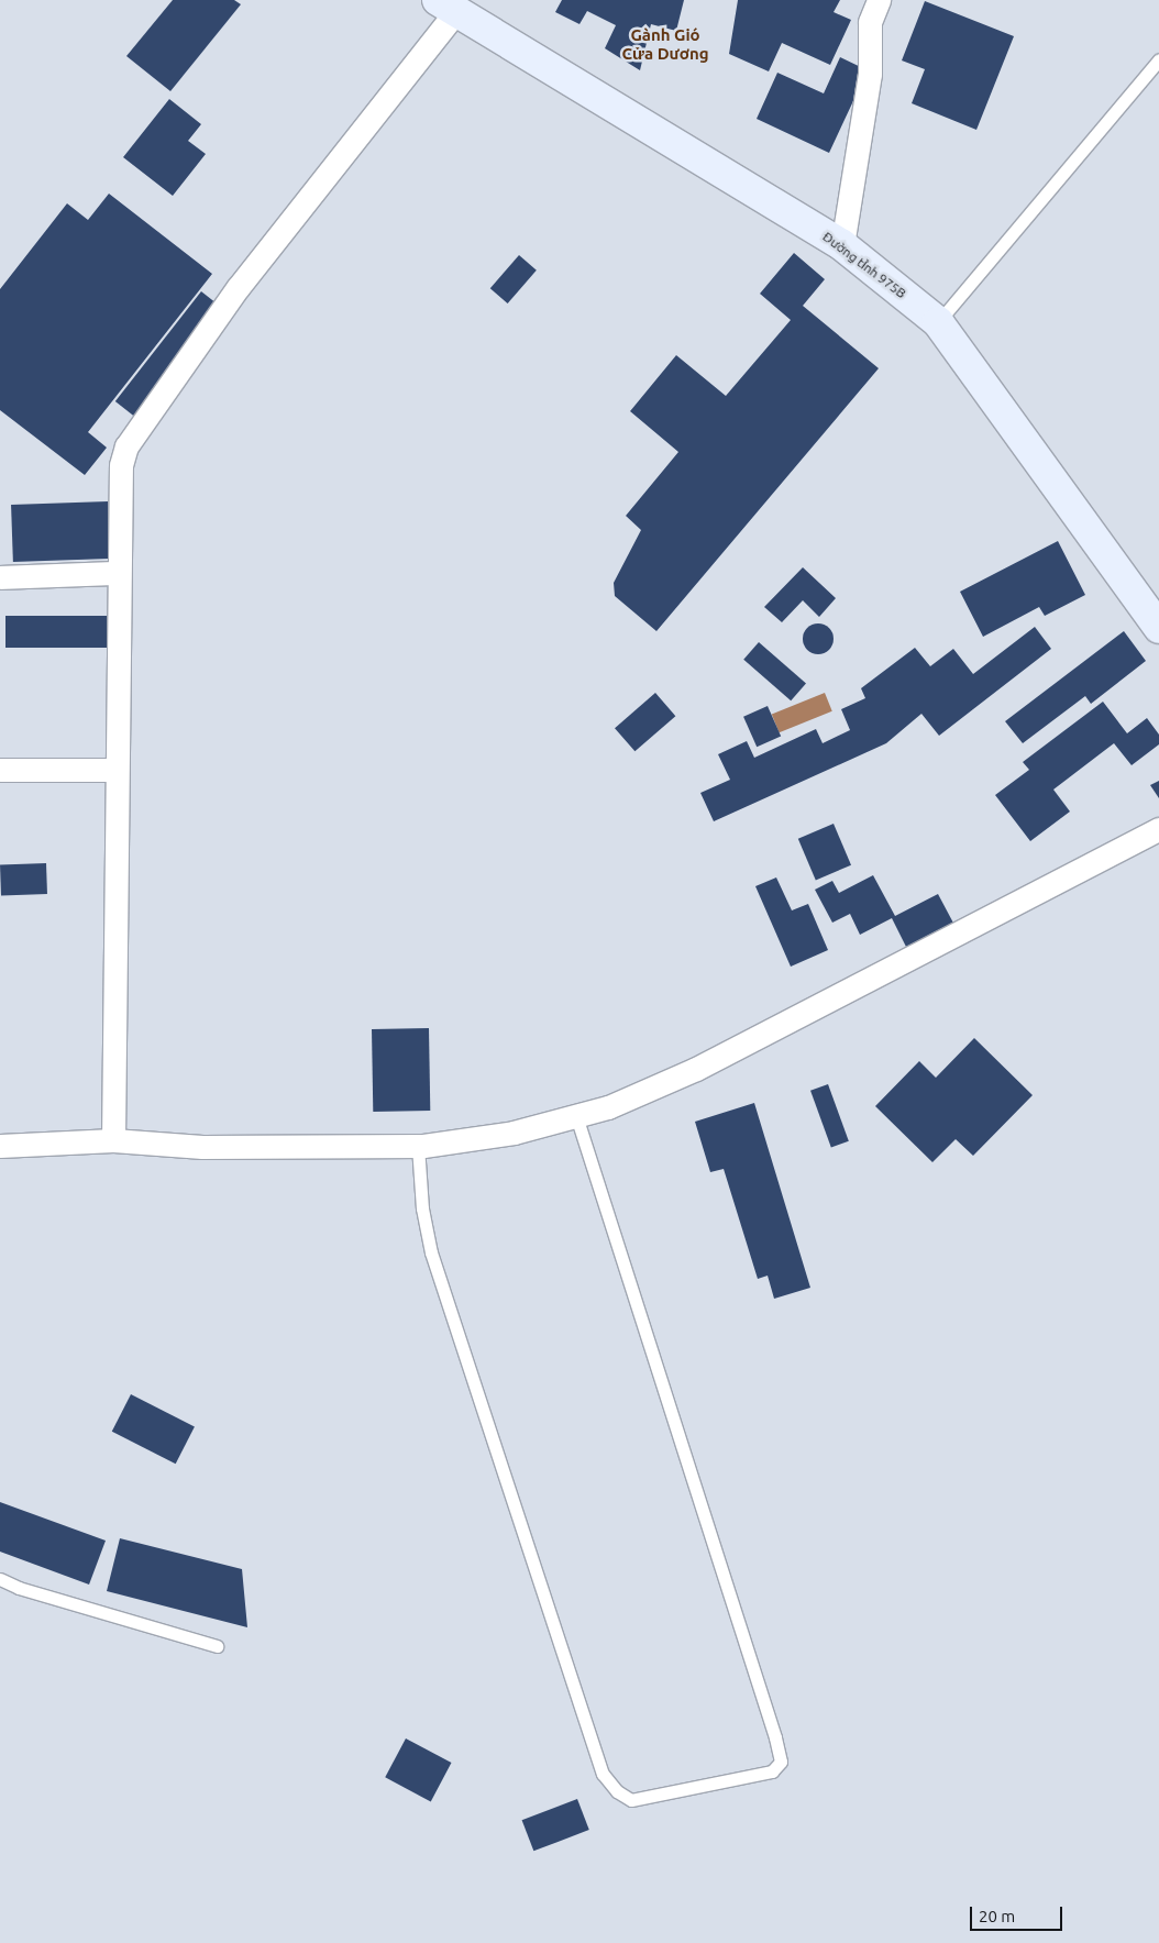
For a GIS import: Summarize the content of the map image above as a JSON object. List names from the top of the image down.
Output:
{
  "streets": {
    "main road": ["Đường tỉnh 975B"]
  },
  "districts": ["Gành Gió Cửa Dương"],
  "scale_bar": "20 m"
}
